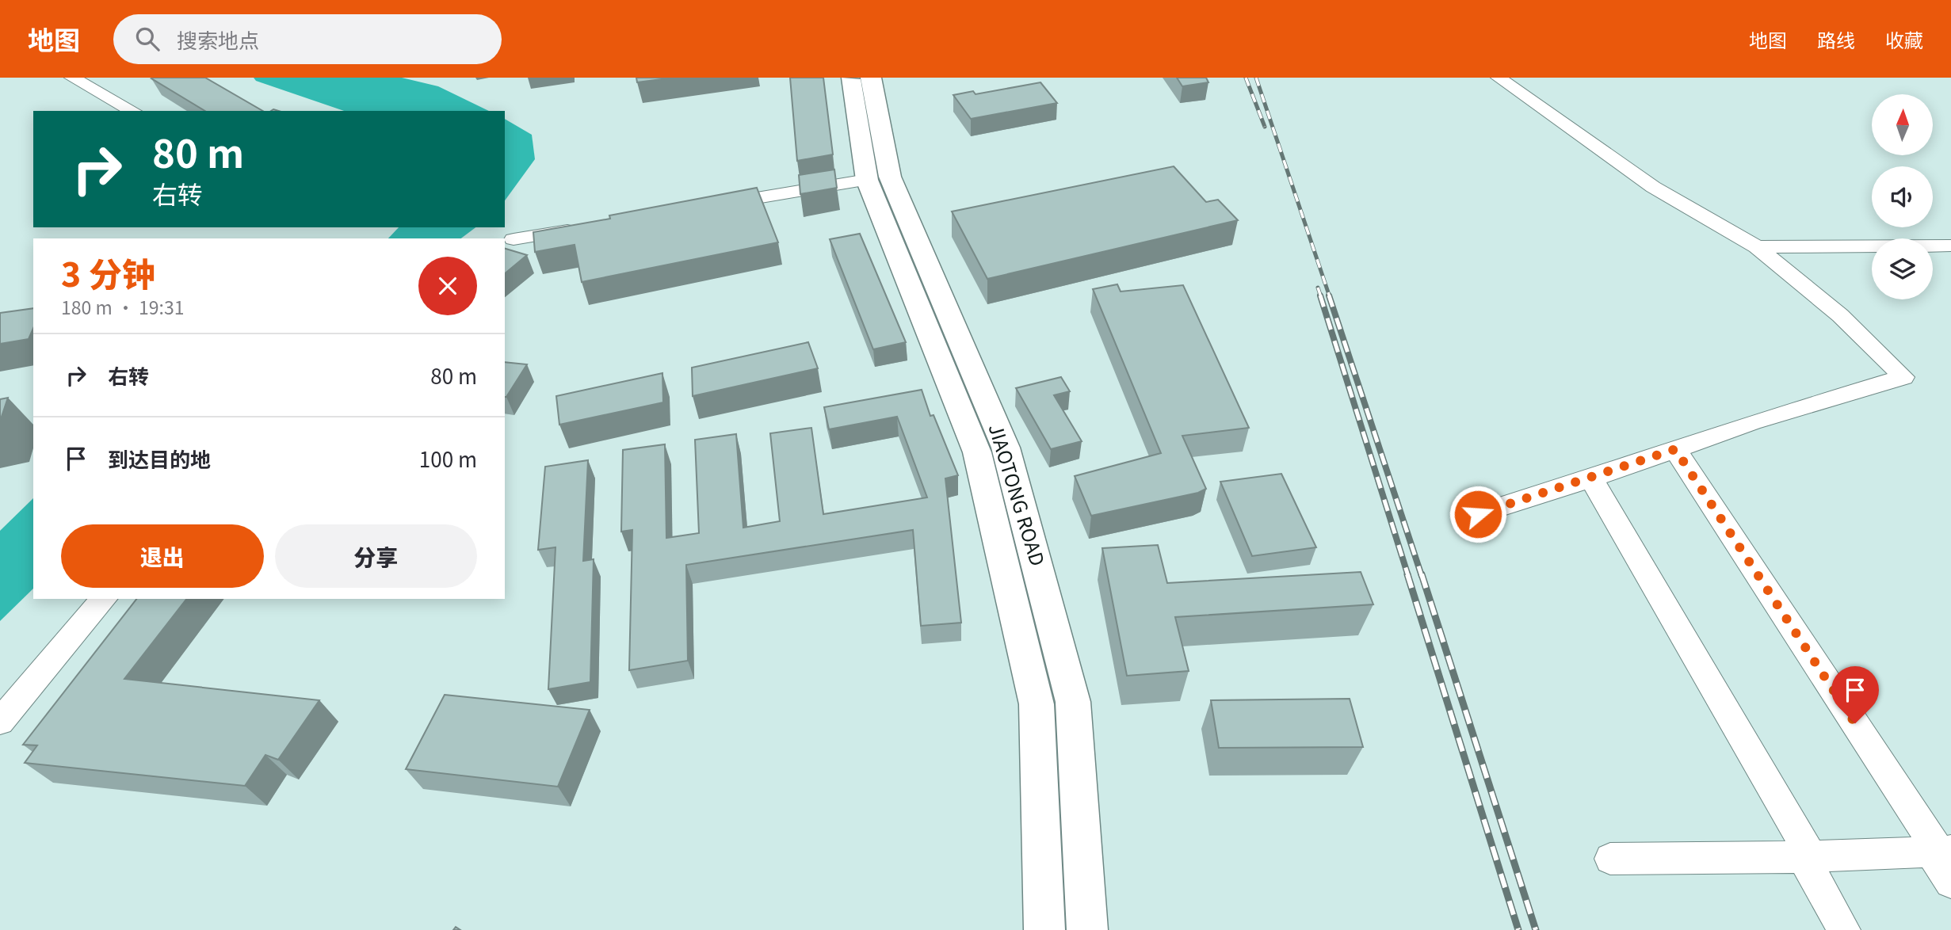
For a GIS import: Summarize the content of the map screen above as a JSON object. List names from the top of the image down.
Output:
{
  "streets": {
    "main road": ["JIAOTONG ROAD"]
  },
  "north": "top",
  "page": {
    "header": "地图",
    "search": "搜索地点",
    "nav": ["地图", "路线", "收藏"],
    "turn": ["80 m", "右转"],
    "heading": ["3 分钟", "180 m · 19:31"],
    "list": [
      {
        "name": "右转",
        "value": "80 m"
      },
      {
        "name": "到达目的地",
        "value": "100 m"
      }
    ],
    "buttons": ["退出", "分享"]
  }
}
